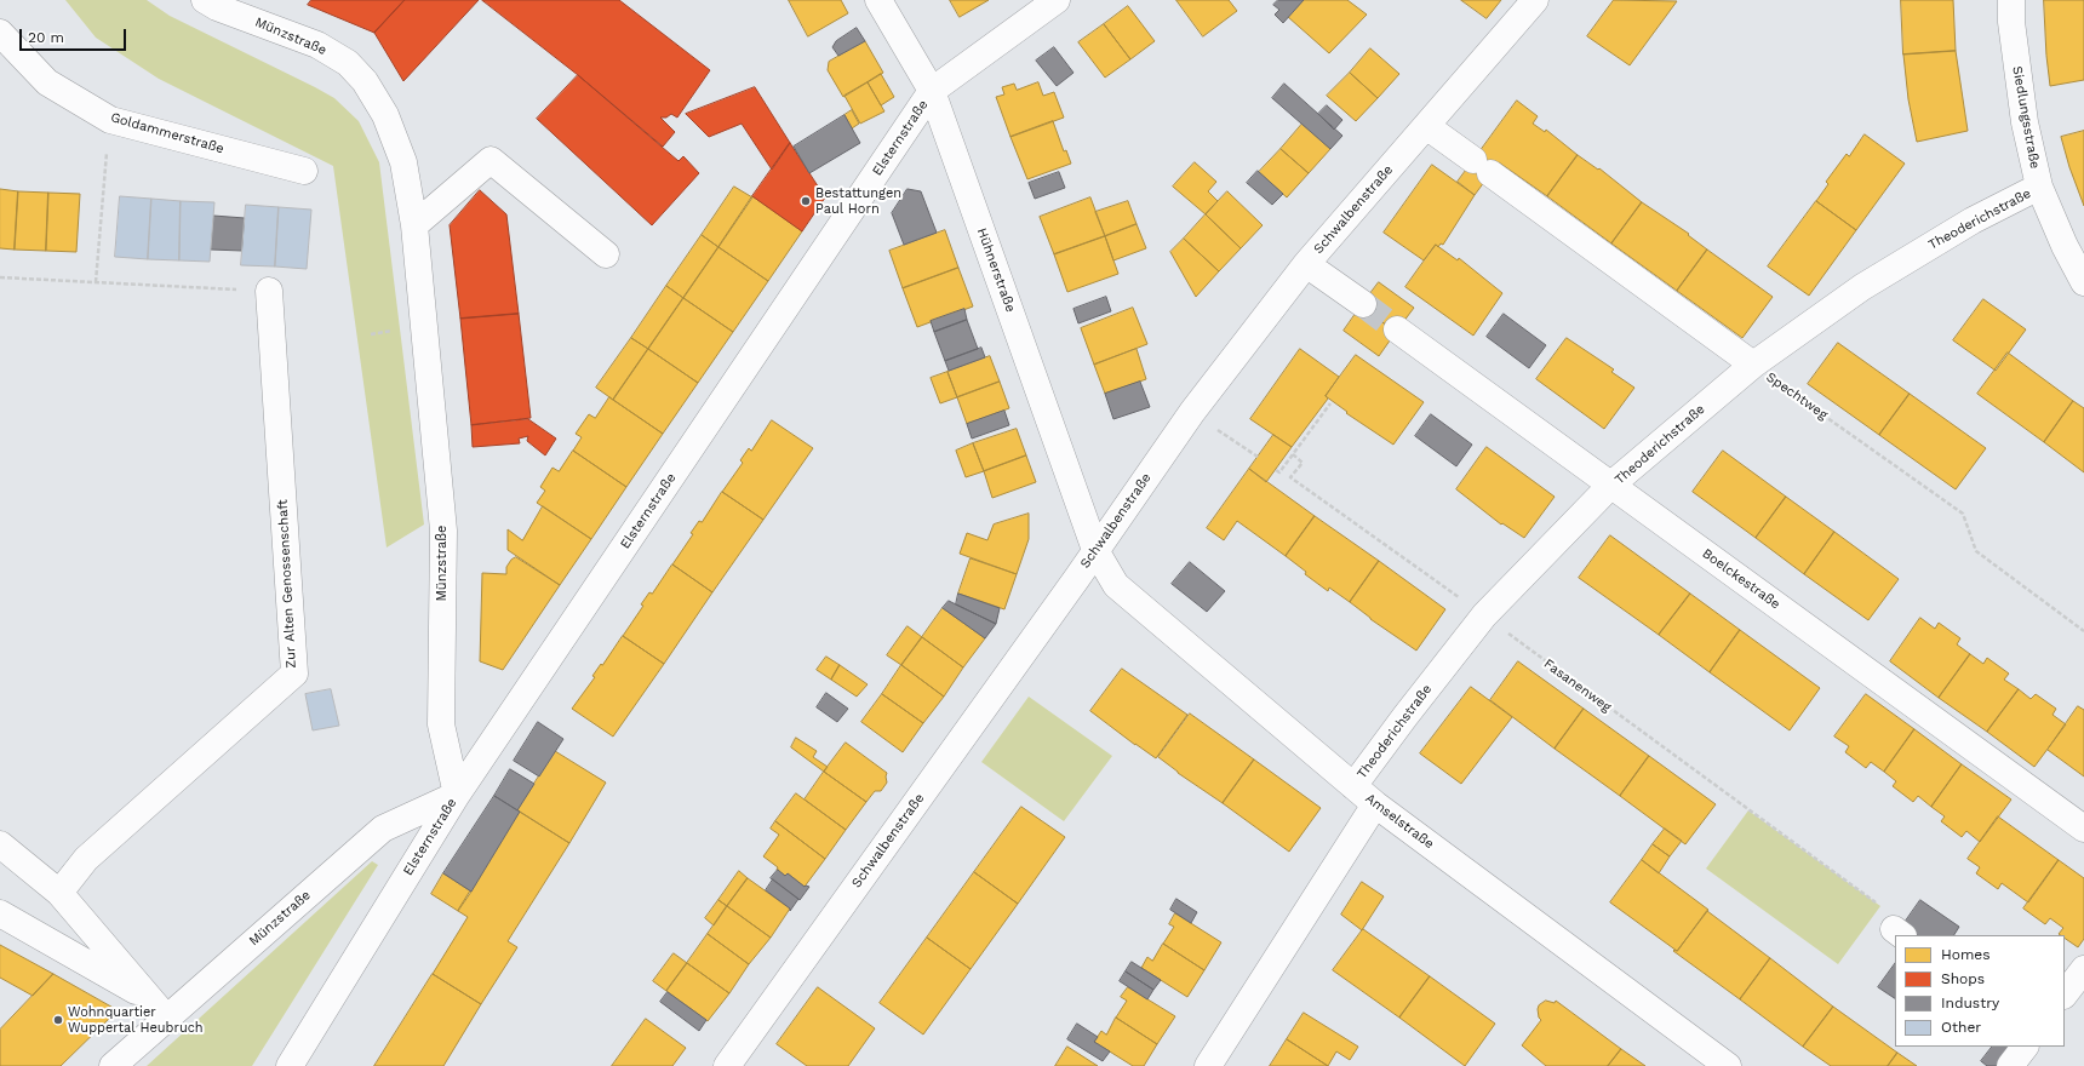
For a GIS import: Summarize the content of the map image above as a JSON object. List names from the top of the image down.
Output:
{
  "streets": {
    "street": [
      "Münzstraße",
      "Siedlungsstraße",
      "Goldammerstraße",
      "Elsternstraße",
      "Schwalbenstraße",
      "Theoderichstraße",
      "Hühnerstraße",
      "Spechtweg",
      "Boelckestraße",
      "Zur Alten Genossenschaft",
      "Amselstraße"
    ],
    "path": ["Fasanenweg"]
  },
  "crossings": [
    ["Münzstraße", "Elsternstraße"],
    ["Siedlungsstraße", "Theoderichstraße"],
    ["Elsternstraße", "Hühnerstraße"],
    ["Schwalbenstraße", "Hühnerstraße"],
    ["Schwalbenstraße", "Spechtweg"],
    ["Schwalbenstraße", "Amselstraße"],
    ["Theoderichstraße", "Spechtweg"],
    ["Theoderichstraße", "Boelckestraße"],
    ["Theoderichstraße", "Fasanenweg"],
    ["Theoderichstraße", "Amselstraße"],
    ["Hühnerstraße", "Amselstraße"]
  ],
  "places": ["Bestattungen Paul Horn", "Wohnquartier Wuppertal Heubruch"],
  "legend": [
    "Homes",
    "Shops",
    "Industry",
    "Other"
  ],
  "scale_bar": "20 m"
}
